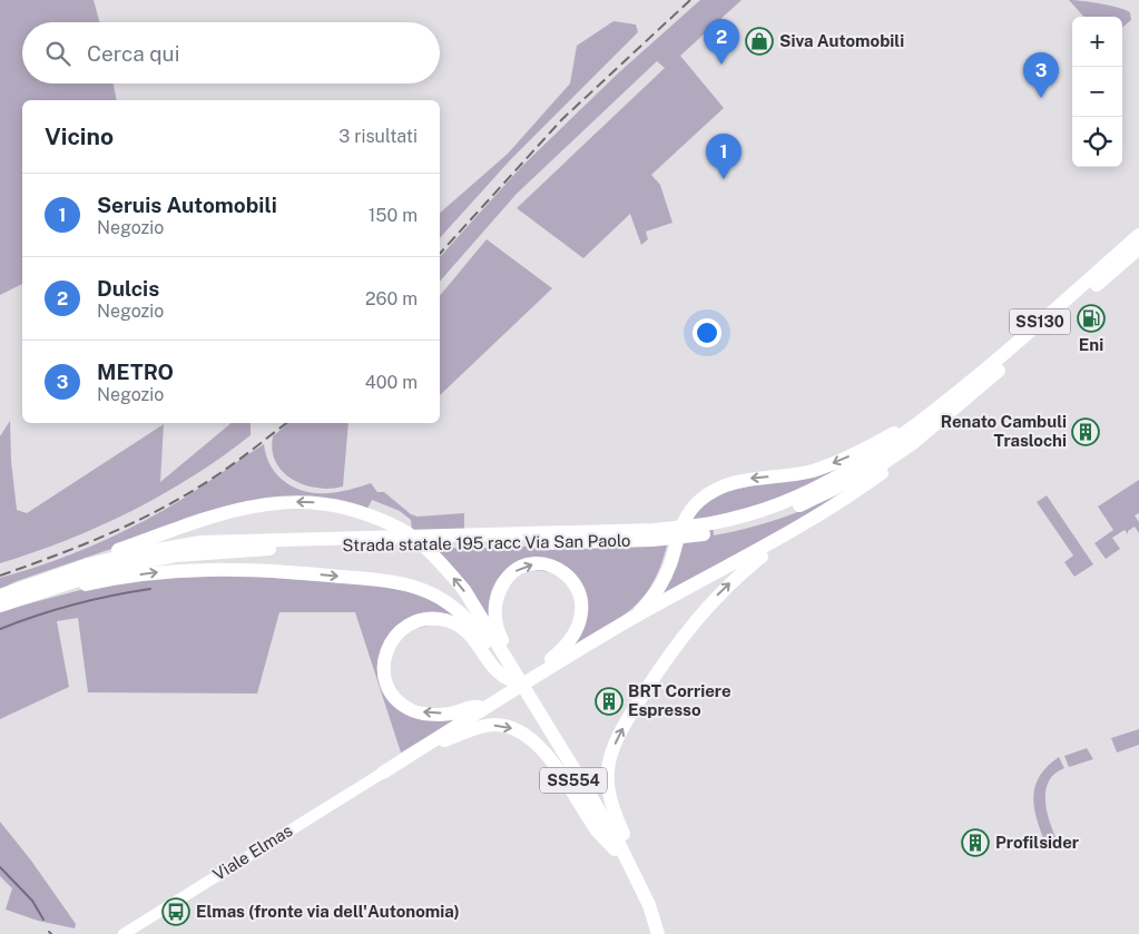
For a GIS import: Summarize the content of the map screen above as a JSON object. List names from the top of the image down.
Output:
{
  "streets": {
    "highway": ["SS130", "Strada statale 195 racc Via San Paolo", "SS554"],
    "main road": ["Viale Elmas"]
  },
  "crossings": [
    ["SS130", "Strada statale 195 racc Via San Paolo"]
  ],
  "places": {
    "shop": ["Siva Automobili"],
    "fuel station": ["Eni"],
    "building": ["Renato Cambuli Traslochi", "BRT Corriere Espresso", "Profilsider"],
    "bus stop": ["Elmas (fronte via dell'Autonomia)"]
  },
  "page": {
    "map_buttons": ["+", "−"],
    "pins": ["2", "3", "1"],
    "search": "Cerca qui",
    "heading": ["Vicino", "3 risultati"],
    "list": [
      {
        "mark": "1",
        "name": "Seruis Automobili",
        "note": "Negozio",
        "value": "150 m"
      },
      {
        "mark": "2",
        "name": "Dulcis",
        "note": "Negozio",
        "value": "260 m"
      },
      {
        "mark": "3",
        "name": "METRO",
        "note": "Negozio",
        "value": "400 m"
      }
    ]
  }
}
